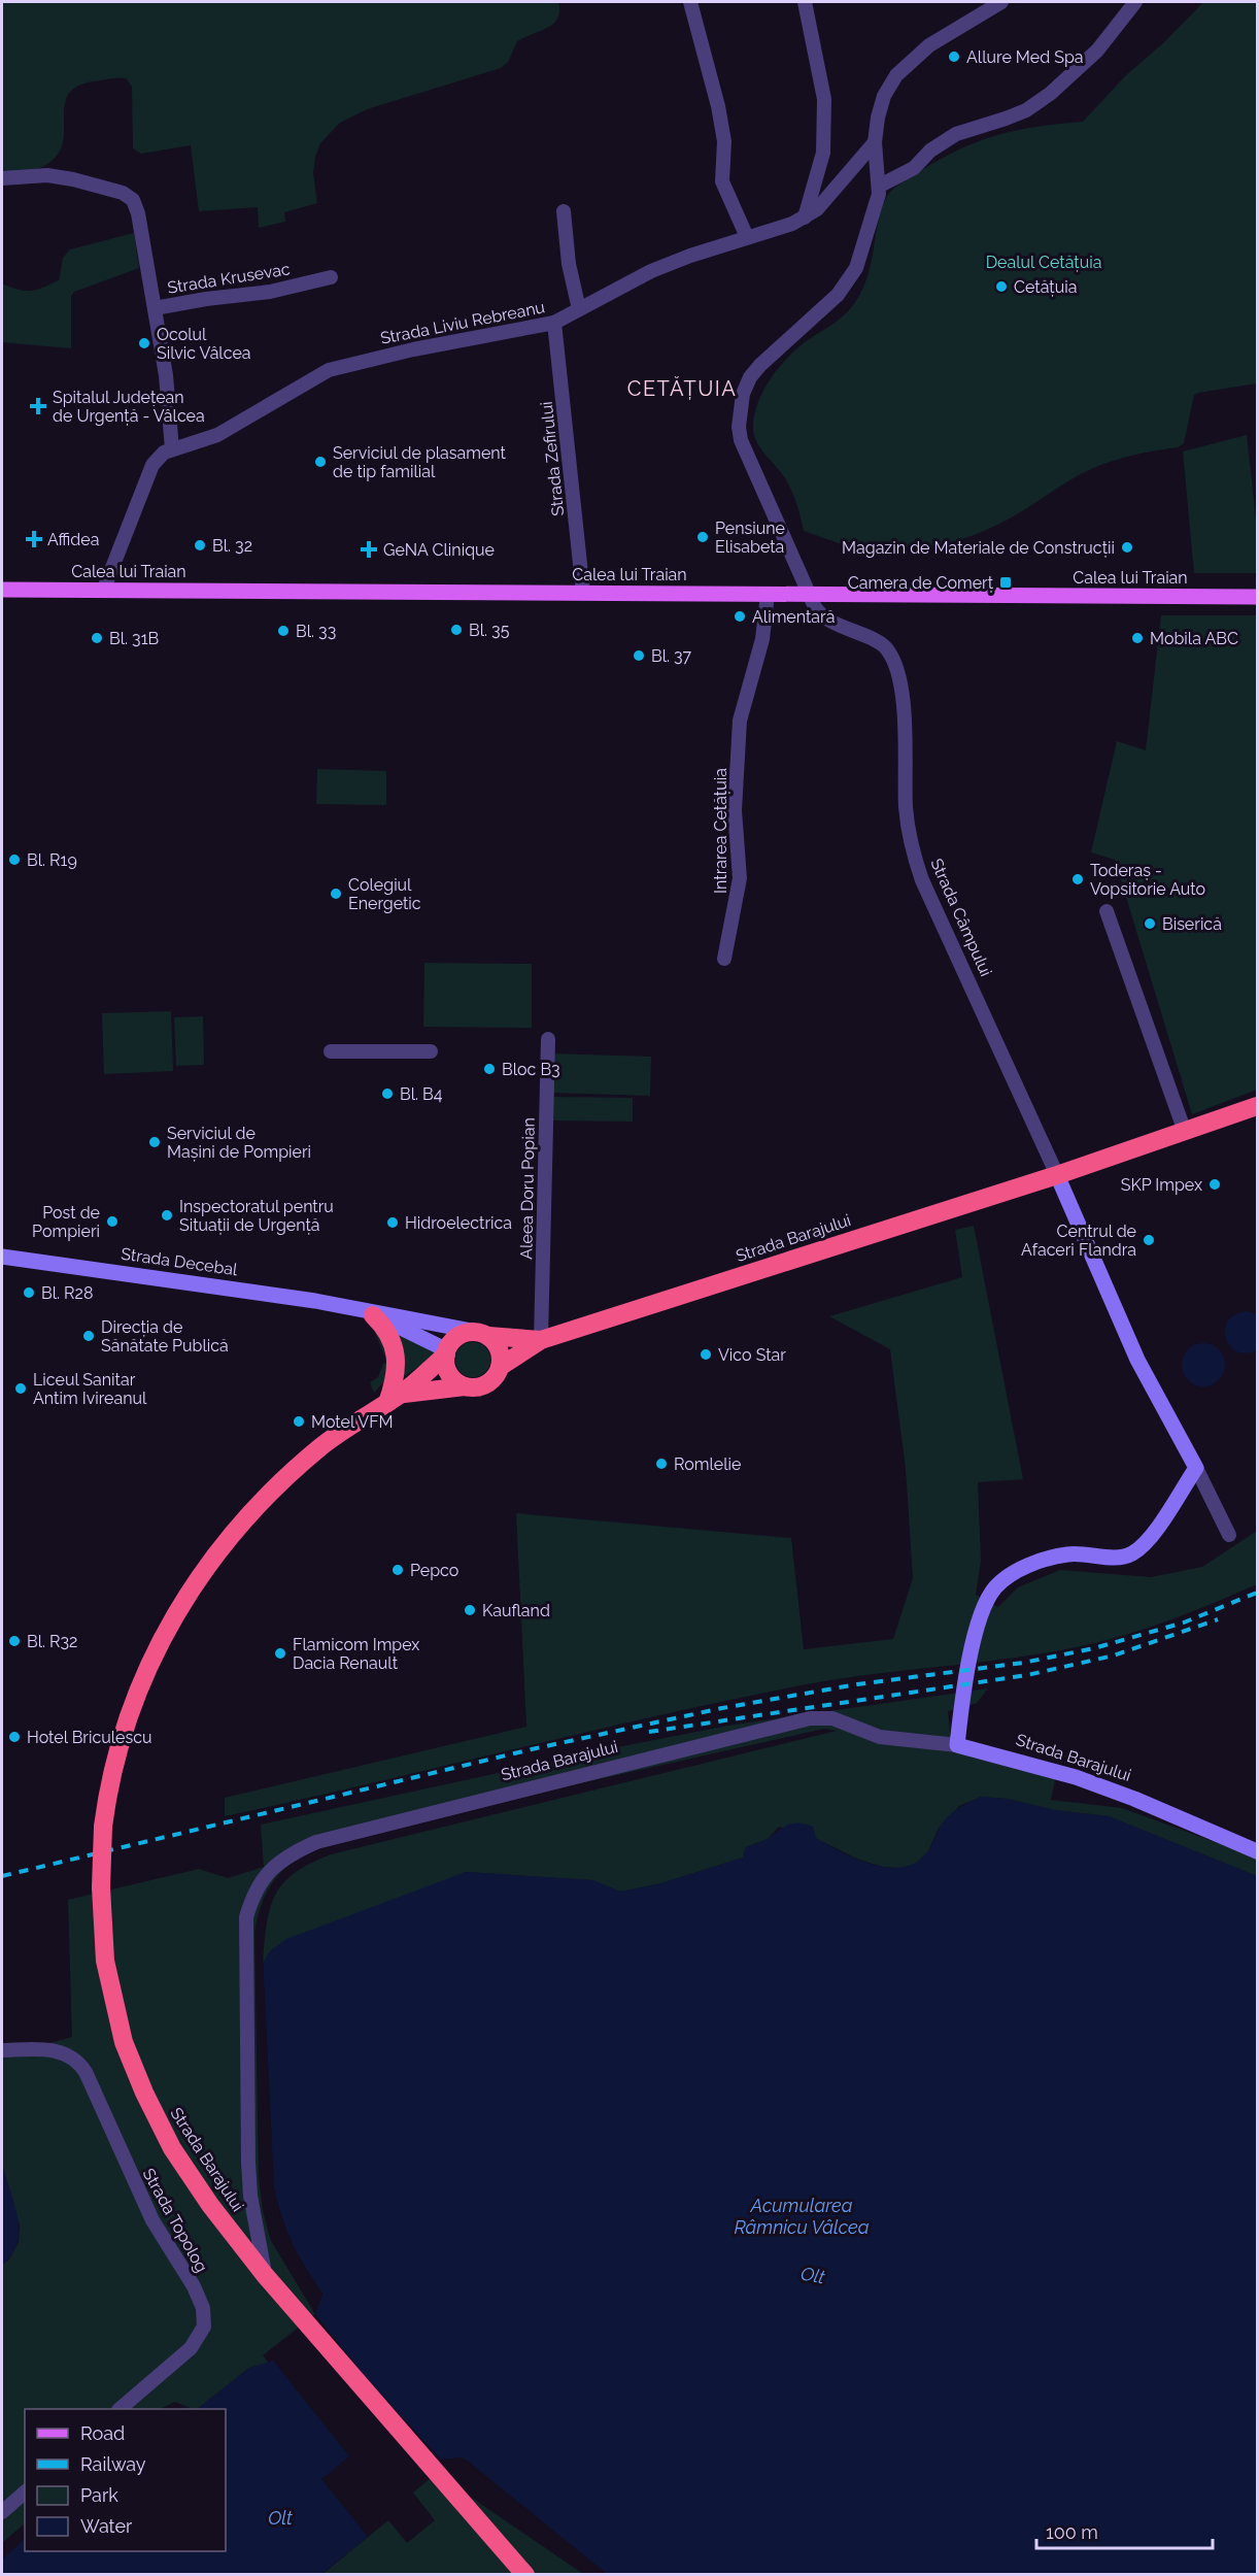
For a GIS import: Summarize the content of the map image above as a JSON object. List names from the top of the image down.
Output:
{
  "streets": {
    "highway": ["Strada Barajului"],
    "main road": ["Calea lui Traian"],
    "street": [
      "Strada Krusevac",
      "Strada Liviu Rebreanu",
      "Strada Zefirului",
      "Intrarea Cetățuia",
      "Strada Câmpului",
      "Aleea Doru Popian",
      "Strada Decebal",
      "Strada Topolog"
    ]
  },
  "crossings": [
    ["Strada Liviu Rebreanu", "Strada Zefirului"],
    ["Strada Liviu Rebreanu", "Calea lui Traian"],
    ["Strada Zefirului", "Calea lui Traian"],
    ["Calea lui Traian", "Intrarea Cetățuia"],
    ["Calea lui Traian", "Strada Câmpului"],
    ["Strada Câmpului", "Strada Barajului"],
    ["Aleea Doru Popian", "Strada Barajului"],
    ["Strada Barajului", "Strada Decebal"]
  ],
  "districts": ["CETĂȚUIA"],
  "water": ["Acumularea Râmnicu Vâlcea", "Olt"],
  "parks": ["Dealul Cetățuia"],
  "places": {
    "other": [
      "Allure Med Spa",
      "Cetățuia",
      "Ocolul Silvic Vâlcea",
      "Serviciul de plasament de tip familial",
      "Pensiune Elisabeta",
      "Bl. 32",
      "Magazin de Materiale de Construcții",
      "Alimentară",
      "Bl. 35",
      "Bl. 33",
      "Bl. 31B",
      "Mobila ABC",
      "Bl. 37",
      "Bl. R19",
      "Toderaș - Vopsitorie Auto",
      "Colegiul Energetic",
      "Biserică",
      "Bloc B3",
      "Bl. B4",
      "Serviciul de Mașini de Pompieri",
      "SKP Impex",
      "Inspectoratul pentru Situații de Urgență",
      "Post de Pompieri",
      "Hidroelectrica",
      "Centrul de Afaceri Flandra",
      "Bl. R28",
      "Direcția de Sănătate Publică",
      "Vico Star",
      "Liceul Sanitar Antim Ivireanul",
      "Motel VFM",
      "Romlelie",
      "Pepco",
      "Kaufland",
      "Bl. R32",
      "Flamicom Impex Dacia Renault",
      "Hotel Briculescu"
    ],
    "health": ["Spitalul Județean de Urgență - Vâlcea", "Affidea", "GeNA Clinique"],
    "transit": ["Camera de Comerț"]
  },
  "legend": [
    "Road",
    "Railway",
    "Park",
    "Water"
  ],
  "scale_bar": "100 m"
}
